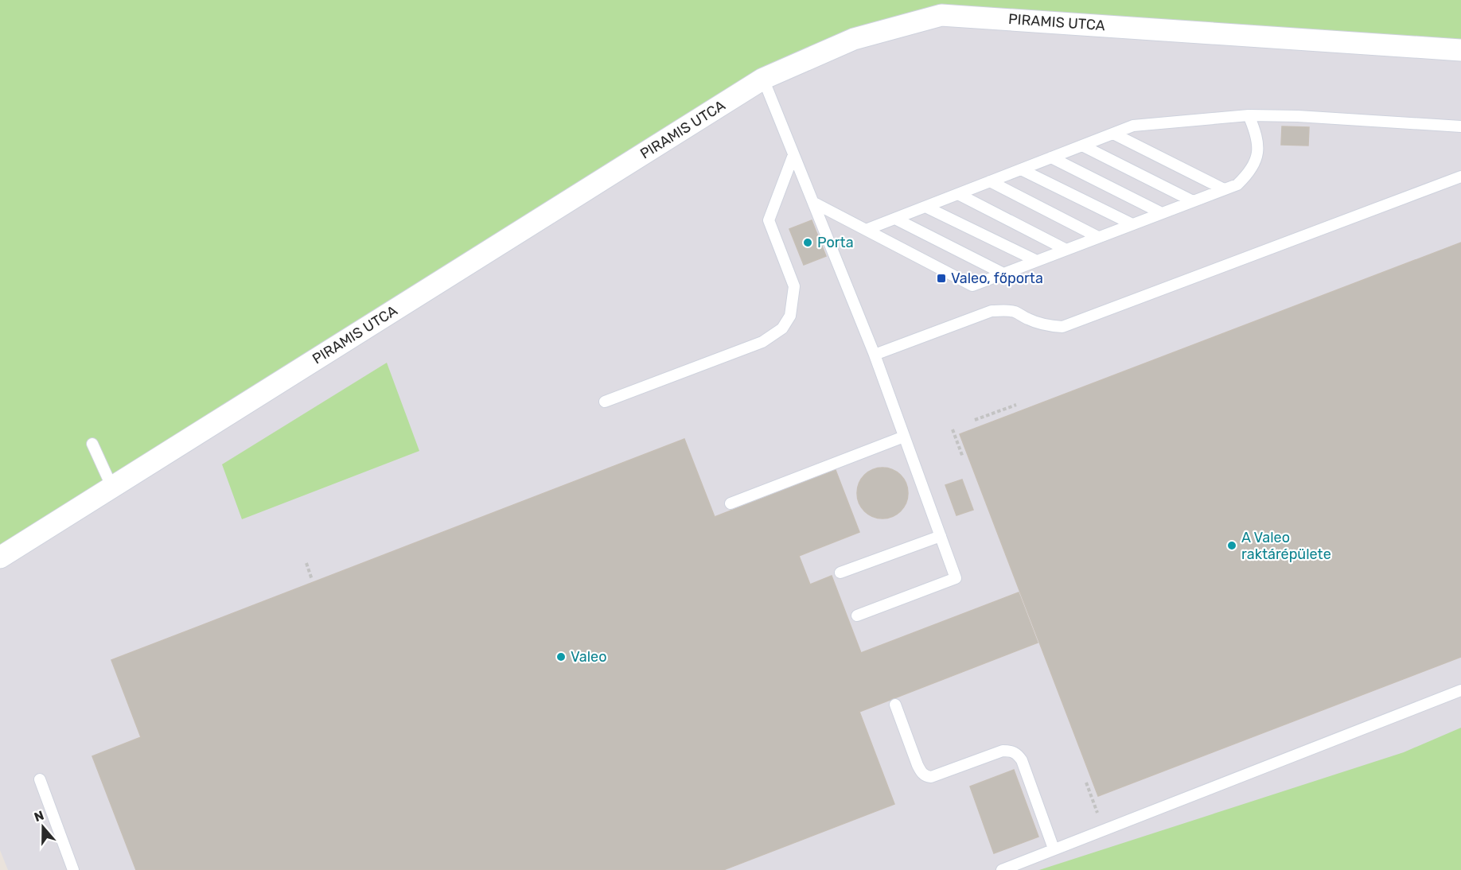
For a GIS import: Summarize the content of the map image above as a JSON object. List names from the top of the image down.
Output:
{
  "streets": {
    "street": ["PIRAMIS UTCA"]
  },
  "places": {
    "other": ["Porta", "A Valeo raktárépülete", "Valeo"],
    "transit": ["Valeo, főporta"]
  },
  "north": "top"
}
